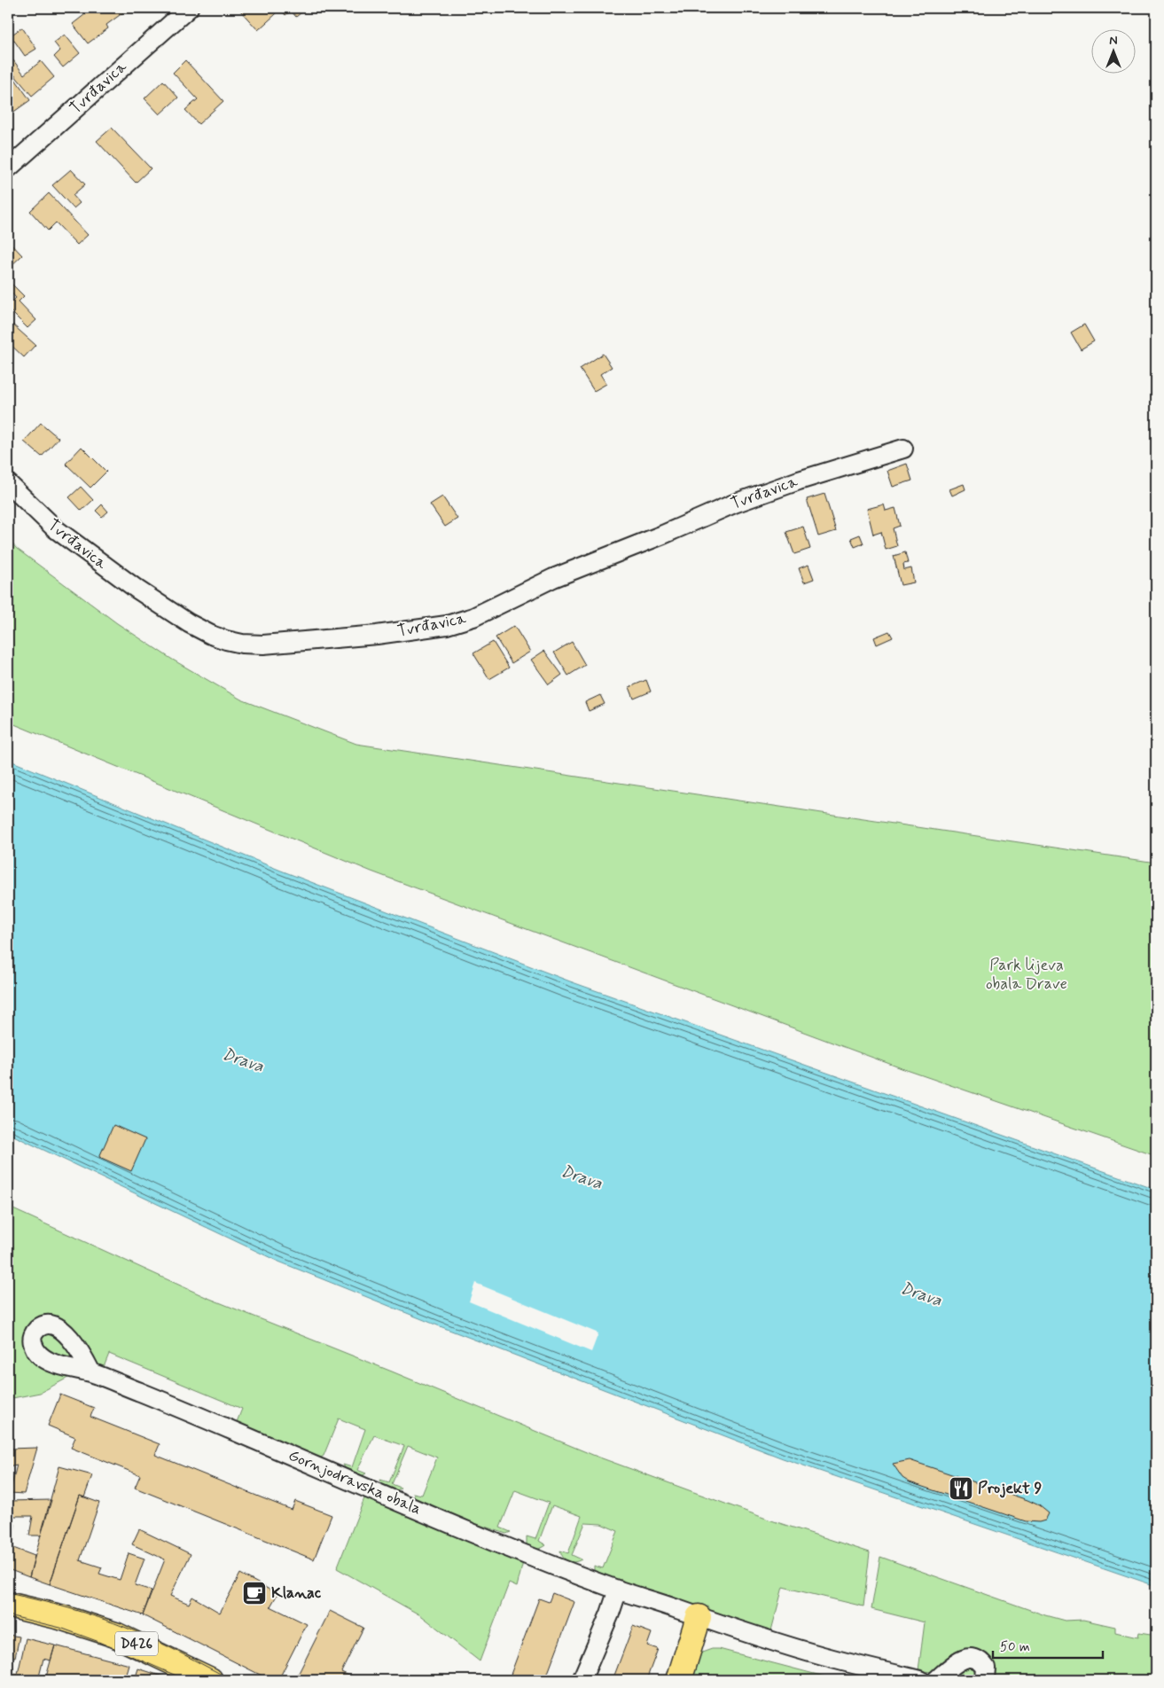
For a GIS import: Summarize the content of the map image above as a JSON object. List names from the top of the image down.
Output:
{
  "streets": {
    "main road": ["D426"],
    "street": ["Tvrđavica", "Gornjodravska obala"]
  },
  "water": ["Drava"],
  "parks": ["Park lijeva obala Drave"],
  "places": {
    "restaurant": ["Projekt 9"],
    "cafe": ["Klanac"]
  },
  "scale_bar": "50 m",
  "north": "top"
}
